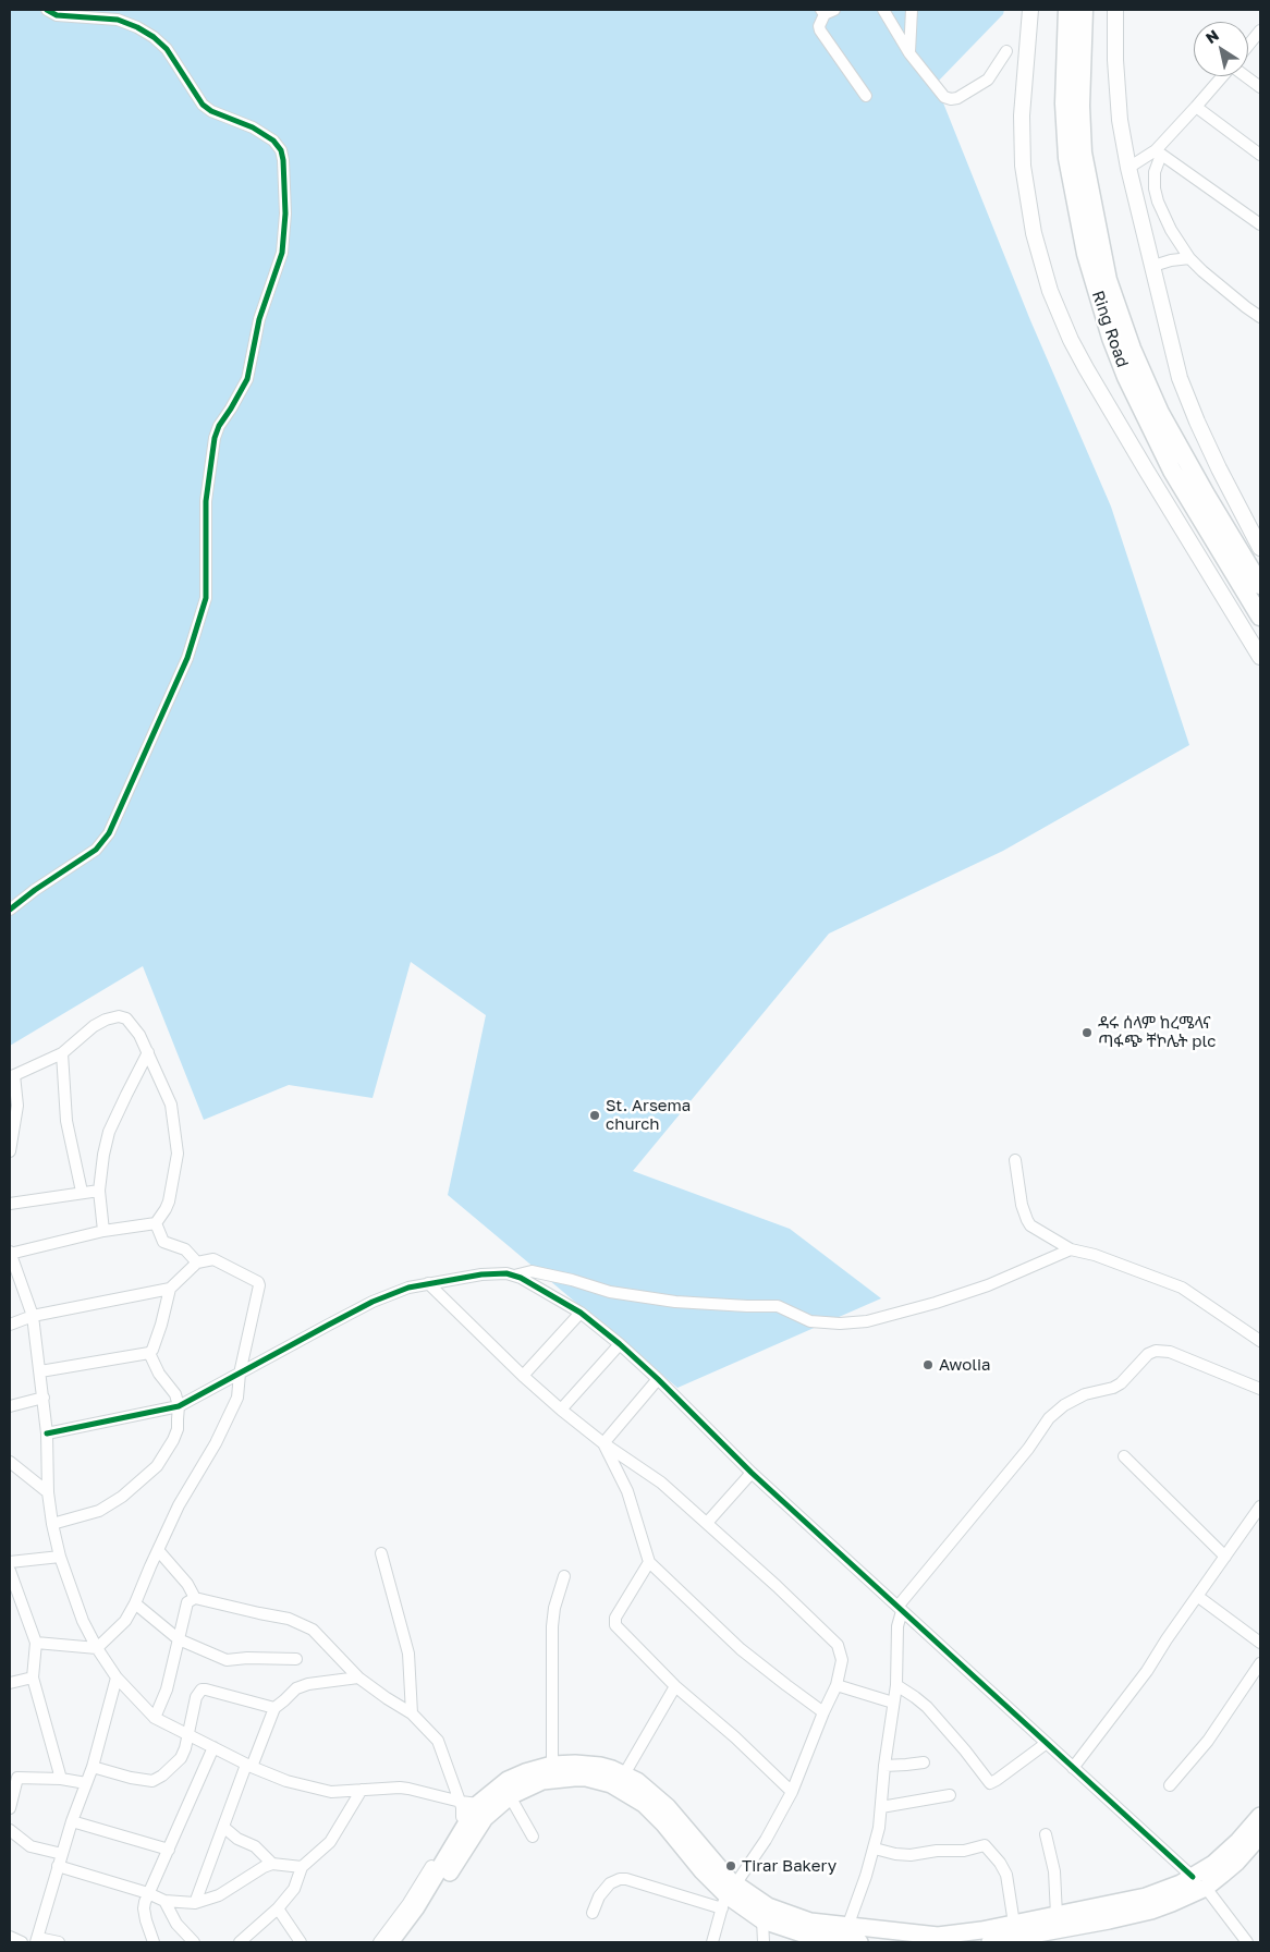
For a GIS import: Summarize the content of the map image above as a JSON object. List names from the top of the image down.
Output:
{
  "streets": {
    "highway": ["Ring Road"]
  },
  "places": [
    "ዳሩ ሰላም ከረሜላና ጣፋጭ ቸኮሌት plc",
    "St. Arsema church",
    "Awolia",
    "Tirar Bakery"
  ],
  "north": "top left"
}
